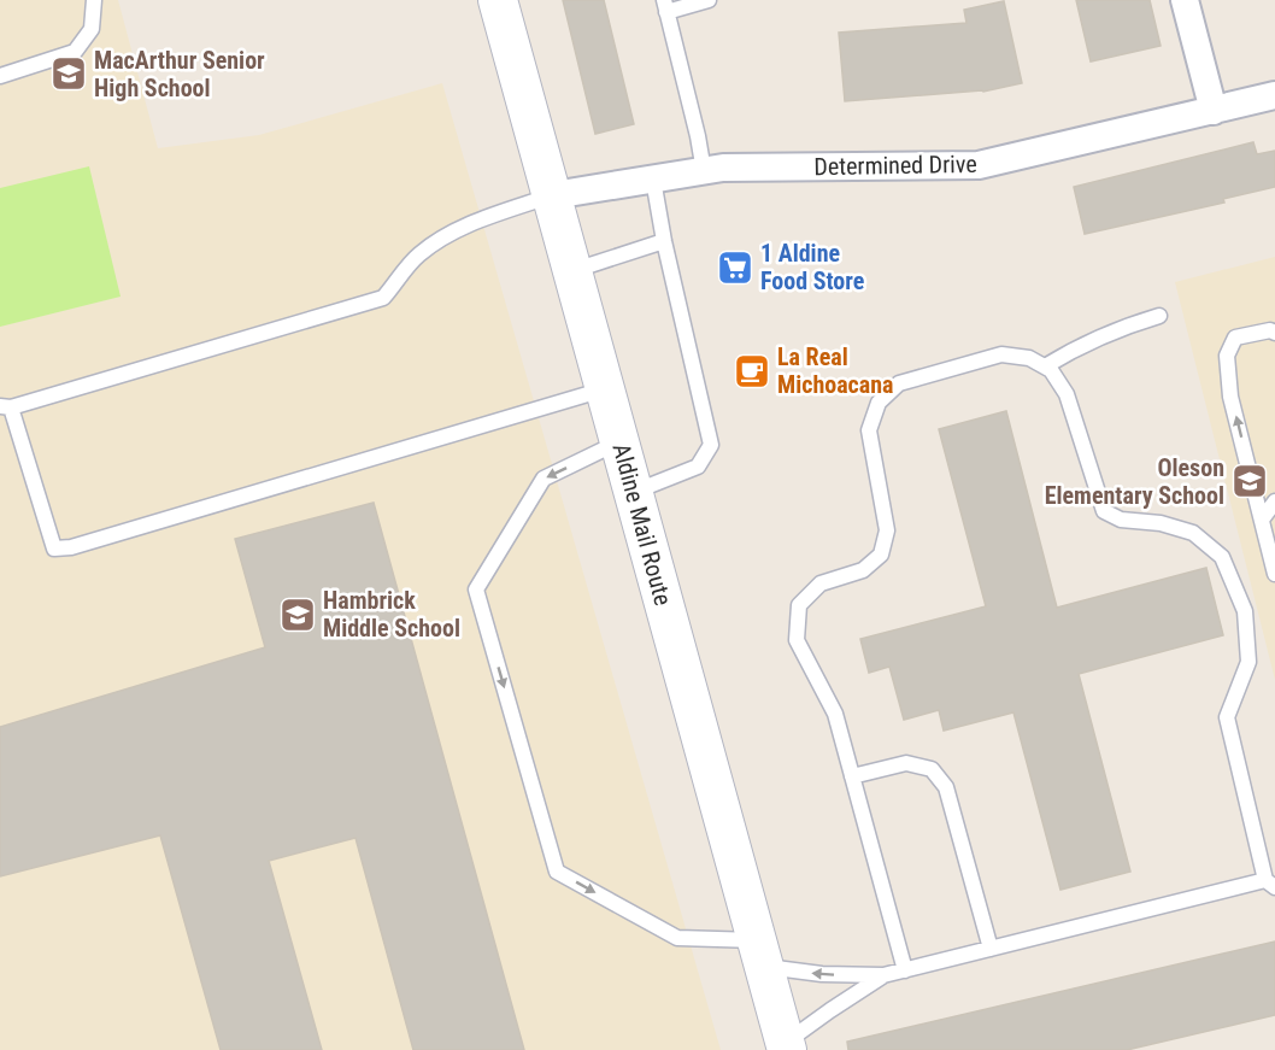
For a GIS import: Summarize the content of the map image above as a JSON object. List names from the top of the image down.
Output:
{
  "streets": {
    "main road": ["Aldine Mail Route"],
    "street": ["Determined Drive"]
  },
  "crossings": [
    ["Determined Drive", "Aldine Mail Route"]
  ],
  "places": {
    "school or university": ["MacArthur Senior High School", "Oleson Elementary School", "Hambrick Middle School"],
    "supermarket": ["1 Aldine Food Store"],
    "cafe": ["La Real Michoacana"]
  }
}
